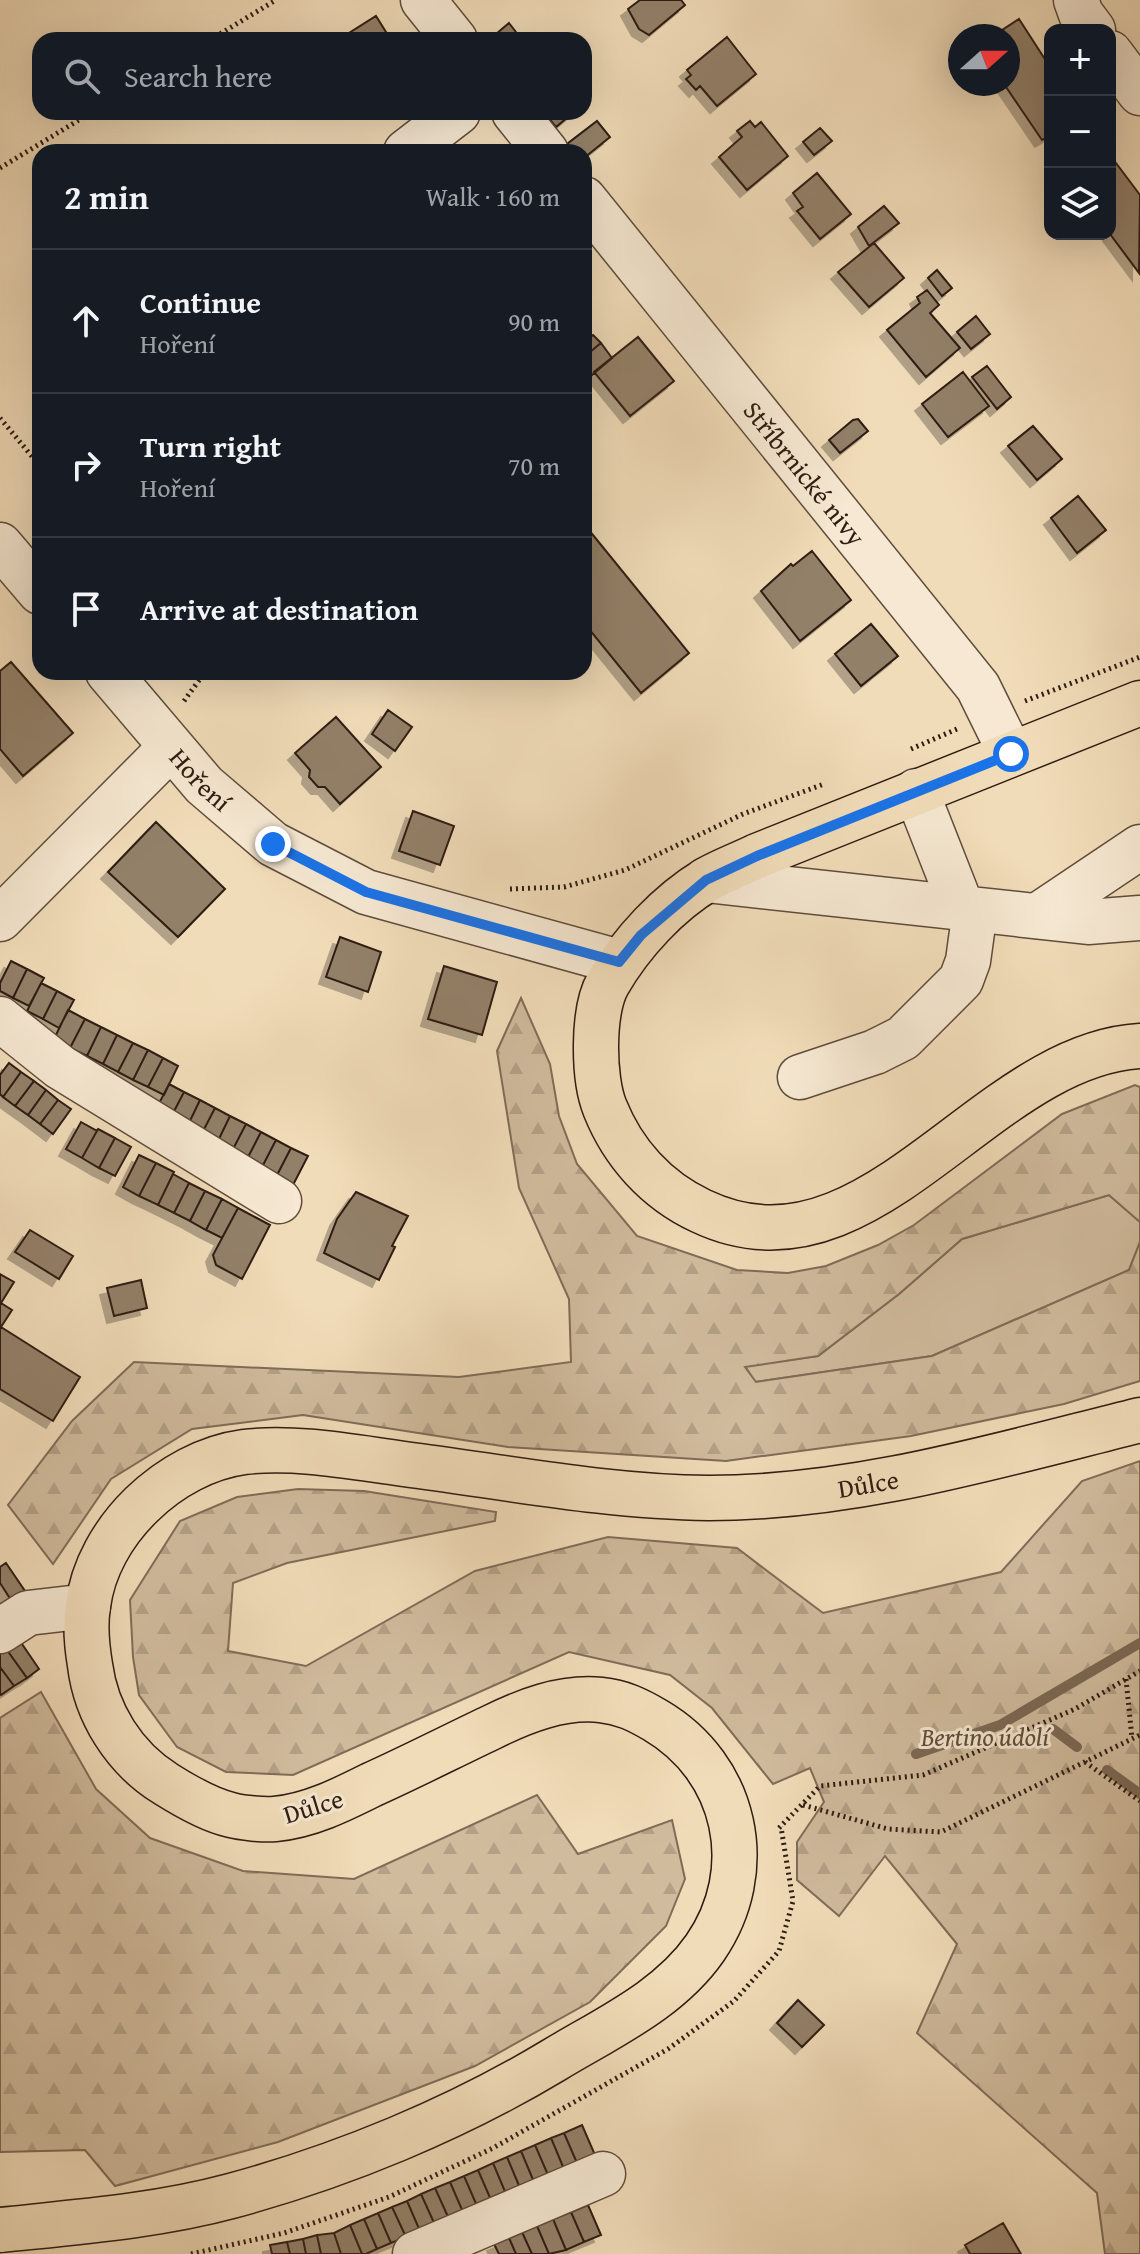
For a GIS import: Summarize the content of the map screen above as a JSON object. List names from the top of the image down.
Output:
{
  "streets": {
    "main road": ["Důlce"],
    "street": ["Stříbrnické nivy", "Hoření"]
  },
  "parks": ["Bertino údolí"],
  "north": "right",
  "page": {
    "map_buttons": ["+", "−"],
    "search": "Search here",
    "heading": ["2 min", "Walk · 160 m"],
    "list": [
      ["Continue", "Hoření", "90 m"],
      ["Turn right", "Hoření", "70 m"],
      "Arrive at destination"
    ]
  }
}
